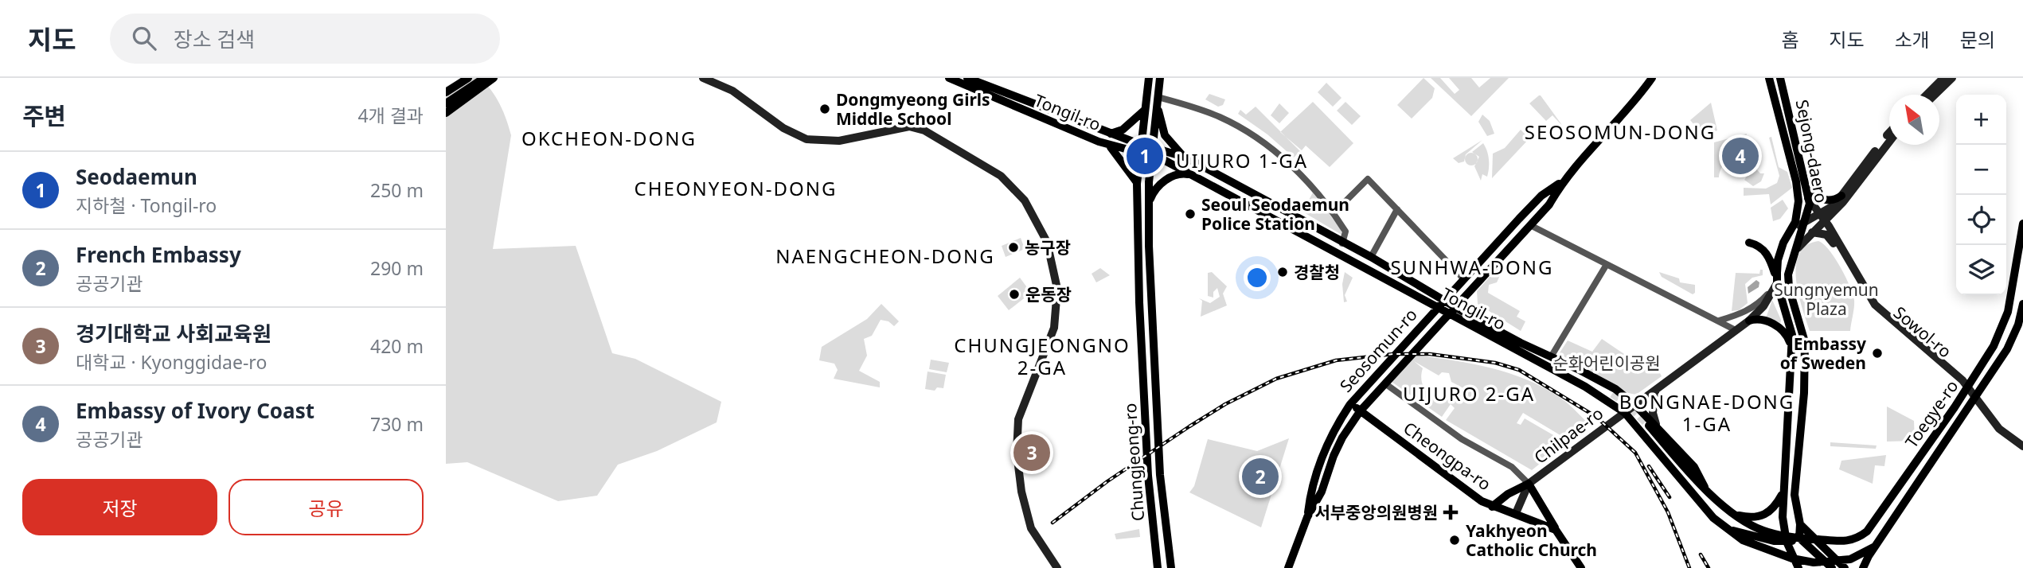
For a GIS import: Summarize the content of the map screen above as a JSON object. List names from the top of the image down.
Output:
{
  "streets": {
    "main road": [
      "Tongil-ro",
      "Sejong-daero",
      "Sowol-ro",
      "Seosomun-ro",
      "Toegye-ro",
      "Chilpae-ro",
      "Cheongpa-ro",
      "Chungjeong-ro"
    ]
  },
  "crossings": [
    ["Tongil-ro", "Sejong-daero"],
    ["Tongil-ro", "Seosomun-ro"],
    ["Tongil-ro", "Toegye-ro"],
    ["Tongil-ro", "Chilpae-ro"],
    ["Tongil-ro", "Chungjeong-ro"],
    ["Sejong-daero", "Sowol-ro"],
    ["Sejong-daero", "Toegye-ro"],
    ["Sejong-daero", "Chilpae-ro"],
    ["Seosomun-ro", "Cheongpa-ro"],
    ["Chilpae-ro", "Cheongpa-ro"]
  ],
  "districts": [
    "SEOSOMUN-DONG",
    "OKCHEON-DONG",
    "UIJURO 1-GA",
    "CHEONYEON-DONG",
    "NAENGCHEON-DONG",
    "SUNHWA-DONG",
    "CHUNGJEONGNO 2-GA",
    "UIJURO 2-GA",
    "BONGNAE-DONG 1-GA"
  ],
  "parks": ["Sungnyemun Plaza", "순화어린이공원"],
  "places": {
    "other": [
      "Dongmyeong Girls Middle School",
      "Seoul Seodaemun Police Station",
      "농구장",
      "경찰청",
      "운동장",
      "Embassy of Sweden",
      "Yakhyeon Catholic Church"
    ],
    "health": ["서부중앙의원병원"]
  },
  "north": "top left",
  "page": {
    "header": "지도",
    "search": "장소 검색",
    "nav": [
      "홈",
      "지도",
      "소개",
      "문의"
    ],
    "heading": ["주변", "4개 결과"],
    "map_buttons": ["+", "−"],
    "pins": [
      "1",
      "4",
      "3",
      "2"
    ],
    "list": [
      {
        "mark": "1",
        "name": "Seodaemun",
        "note": "지하철 · Tongil-ro",
        "value": "250 m"
      },
      {
        "mark": "2",
        "name": "French Embassy",
        "note": "공공기관",
        "value": "290 m"
      },
      {
        "mark": "3",
        "name": "경기대학교 사회교육원",
        "note": "대학교 · Kyonggidae-ro",
        "value": "420 m"
      },
      {
        "mark": "4",
        "name": "Embassy of Ivory Coast",
        "note": "공공기관",
        "value": "730 m"
      }
    ],
    "buttons": ["저장", "공유"]
  }
}
